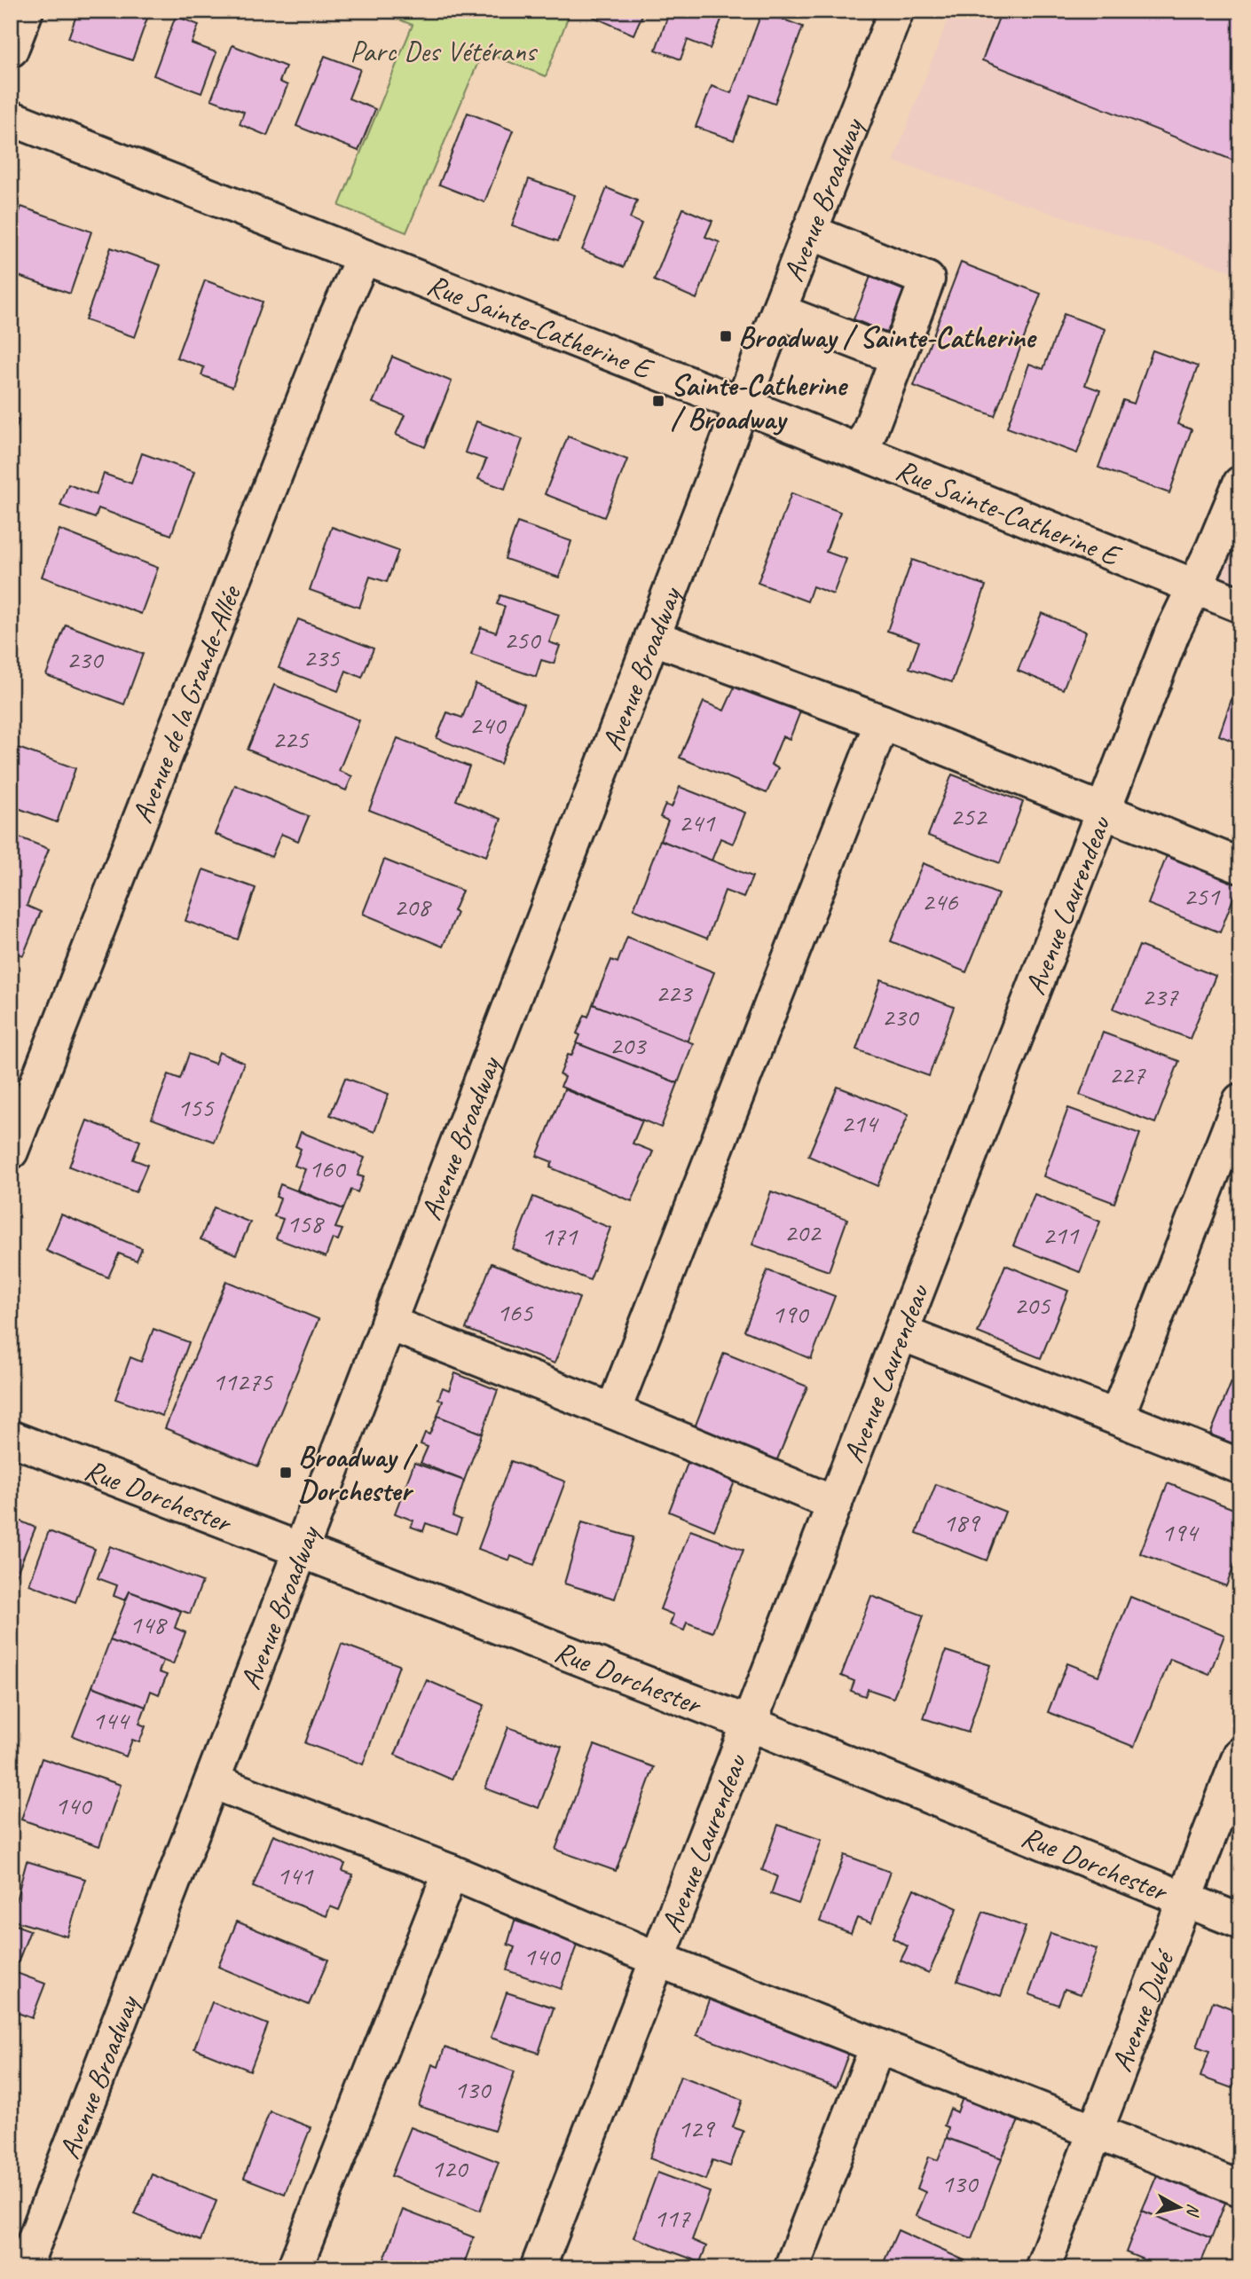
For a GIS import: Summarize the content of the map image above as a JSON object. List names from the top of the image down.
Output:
{
  "streets": {
    "street": [
      "Avenue Broadway",
      "Rue Sainte-Catherine E",
      "Avenue de la Grande-Allée",
      "Avenue Laurendeau",
      "Rue Dorchester",
      "Avenue Dubé"
    ]
  },
  "crossings": [
    ["Avenue Broadway", "Rue Sainte-Catherine E"],
    ["Avenue Broadway", "Rue Dorchester"],
    ["Rue Sainte-Catherine E", "Avenue de la Grande-Allée"],
    ["Rue Sainte-Catherine E", "Avenue Laurendeau"],
    ["Avenue Laurendeau", "Rue Dorchester"],
    ["Rue Dorchester", "Avenue Dubé"]
  ],
  "parks": ["Parc Des Vétérans"],
  "places": {
    "transit": ["Broadway / Sainte-Catherine", "Sainte-Catherine / Broadway", "Broadway / Dorchester"]
  },
  "house_numbers": [
    "250",
    "235",
    "230",
    "240",
    "225",
    "252",
    "241",
    "251",
    "246",
    "208",
    "223",
    "237",
    "230",
    "203",
    "227",
    "155",
    "214",
    "160",
    "158",
    "202",
    "211",
    "171",
    "205",
    "165",
    "190",
    "11275",
    "189",
    "194",
    "148",
    "144",
    "140",
    "141",
    "140",
    "130",
    "129",
    "120",
    "130",
    "117"
  ],
  "north": "right"
}
